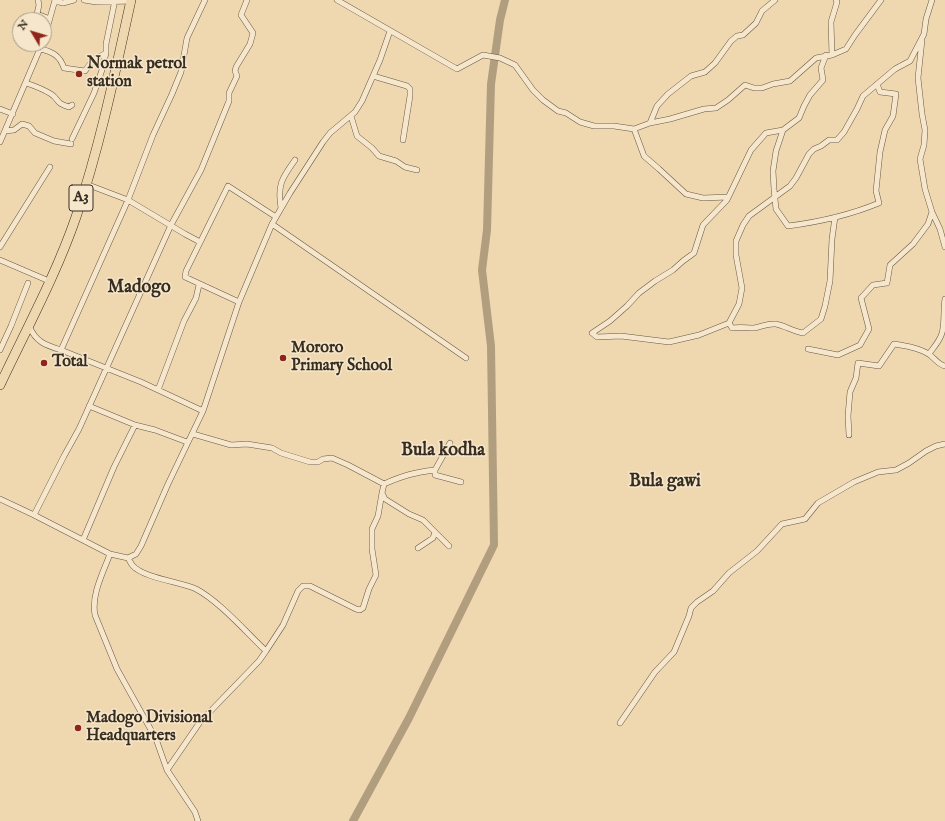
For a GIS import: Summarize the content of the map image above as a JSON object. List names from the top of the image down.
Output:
{
  "streets": {
    "highway": ["A3"]
  },
  "districts": ["Madogo", "Bula kodha", "Bula gawi"],
  "places": [
    "Normak petrol station",
    "Mororo Primary School",
    "Total",
    "Madogo Divisional Headquarters"
  ],
  "north": "top left"
}
